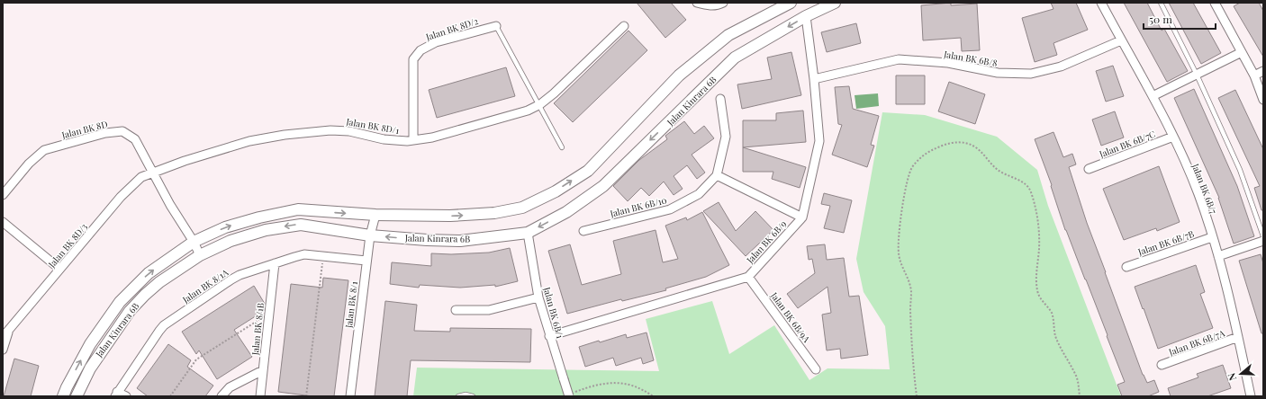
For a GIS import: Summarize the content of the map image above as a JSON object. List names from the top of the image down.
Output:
{
  "streets": {
    "street": [
      "Jalan BK 8D/2",
      "Jalan BK 6B/8",
      "Jalan Kinrara 6B",
      "Jalan BK 8D/1",
      "Jalan BK 8D",
      "Jalan BK 6B/7C",
      "Jalan BK 6B/7",
      "Jalan BK 6B/10",
      "Jalan BK 6B/9",
      "Jalan BK 6B/7B",
      "Jalan BK 8D/3",
      "Jalan BK 8/1A",
      "Jalan BK 8/1",
      "Jalan BK 6B/1",
      "Jalan BK 6B/9A",
      "Jalan BK 8/1B",
      "Jalan BK 6B/7A"
    ]
  },
  "crossings": [
    ["Jalan BK 8D/2", "Jalan BK 8D/1"],
    ["Jalan BK 6B/8", "Jalan BK 6B/7"],
    ["Jalan BK 6B/8", "Jalan BK 6B/9"],
    ["Jalan Kinrara 6B", "Jalan BK 8D"],
    ["Jalan Kinrara 6B", "Jalan BK 6B/9"],
    ["Jalan Kinrara 6B", "Jalan BK 8/1"],
    ["Jalan Kinrara 6B", "Jalan BK 6B/1"],
    ["Jalan BK 8D/1", "Jalan BK 8D"],
    ["Jalan BK 8D/1", "Jalan BK 8D/3"],
    ["Jalan BK 8D", "Jalan BK 8D/3"],
    ["Jalan BK 6B/7C", "Jalan BK 6B/7"],
    ["Jalan BK 6B/7", "Jalan BK 6B/7B"],
    ["Jalan BK 6B/7", "Jalan BK 6B/7A"],
    ["Jalan BK 6B/9", "Jalan BK 6B/1"],
    ["Jalan BK 6B/9", "Jalan BK 6B/9A"],
    ["Jalan BK 8/1A", "Jalan BK 8/1"],
    ["Jalan BK 8/1A", "Jalan BK 8/1B"]
  ],
  "scale_bar": "50 m",
  "north": "left"
}
